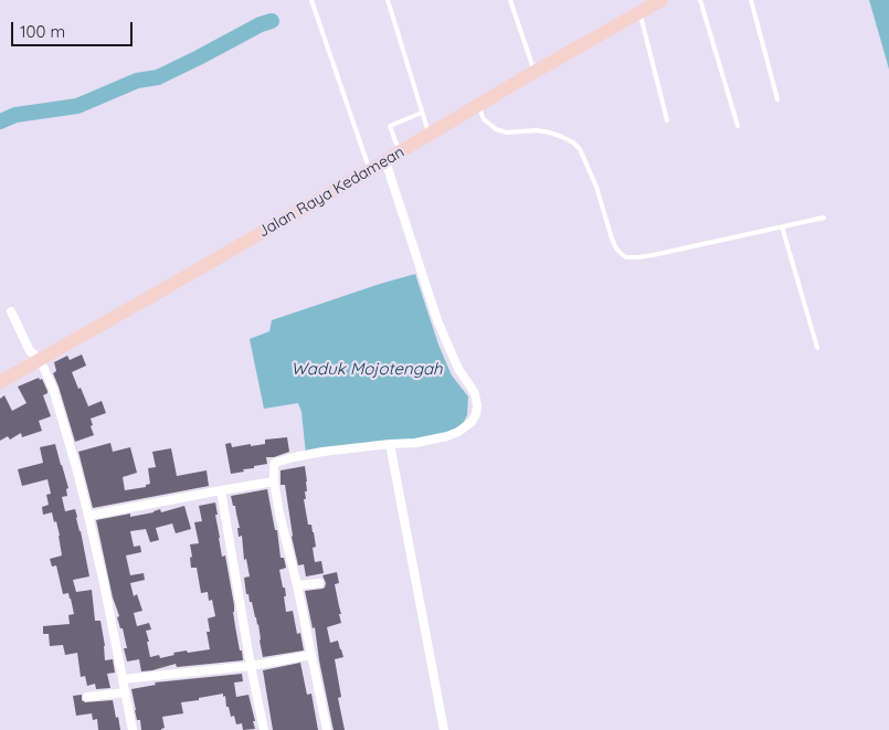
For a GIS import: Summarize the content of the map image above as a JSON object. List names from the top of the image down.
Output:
{
  "streets": {
    "highway": ["Jalan Raya Kedamean"]
  },
  "water": ["Waduk Mojotengah"],
  "scale_bar": "100 m"
}
